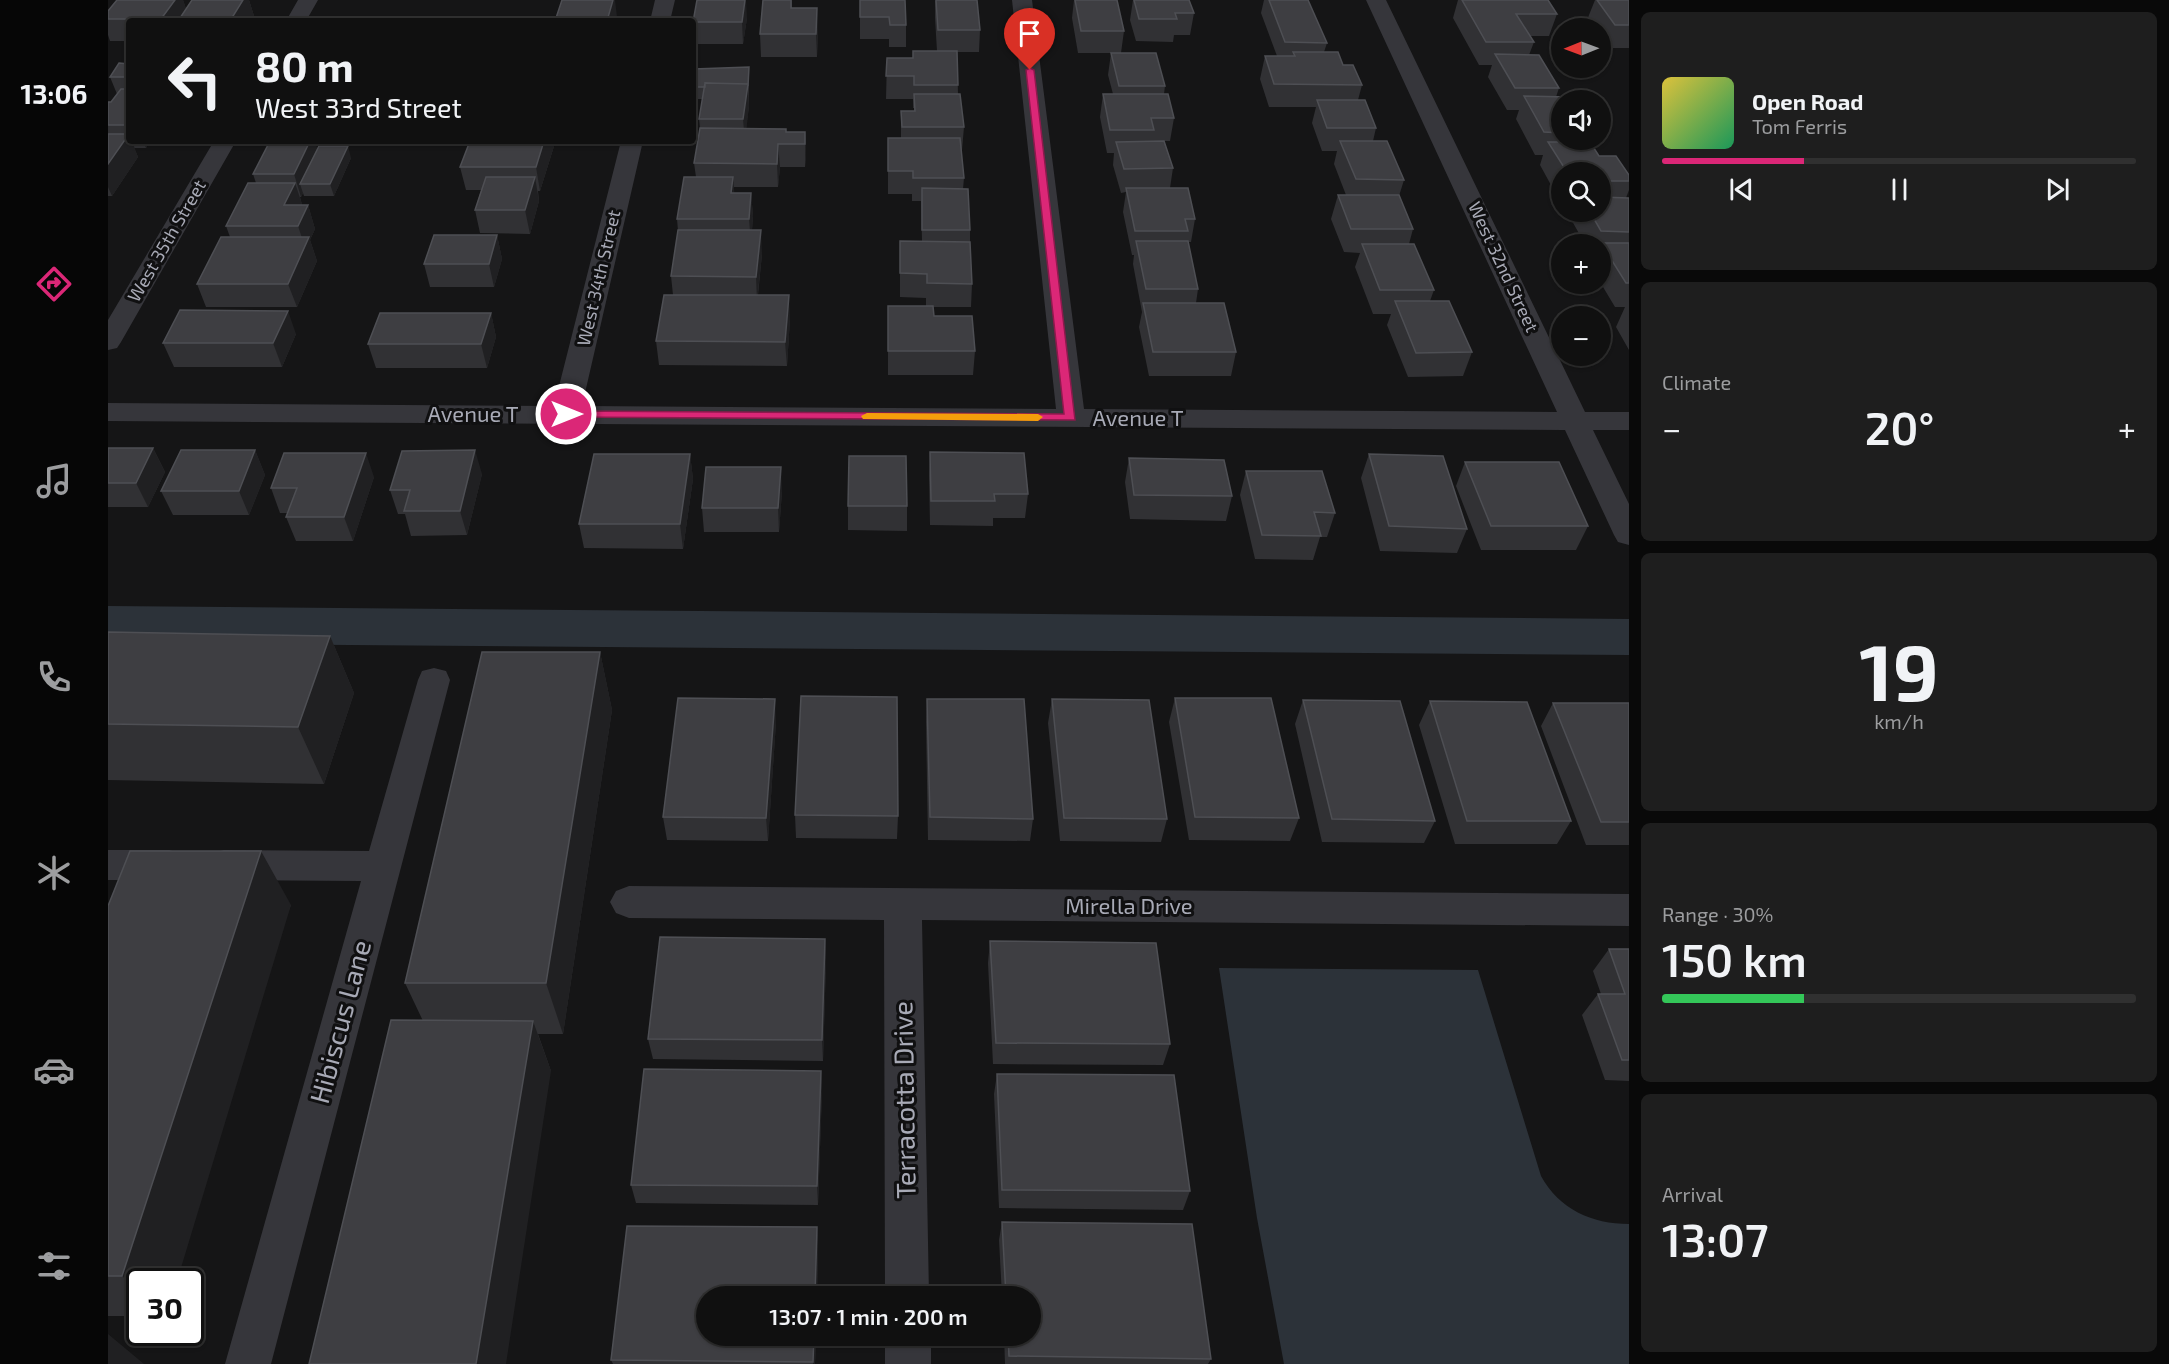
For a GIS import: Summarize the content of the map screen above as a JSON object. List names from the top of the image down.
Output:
{
  "streets": {
    "street": [
      "West 35th Street",
      "West 32nd Street",
      "West 34th Street",
      "Avenue T",
      "Mirella Drive",
      "Hibiscus Lane",
      "Terracotta Drive"
    ]
  },
  "crossings": [
    ["West 32nd Street", "Avenue T"],
    ["West 34th Street", "Avenue T"],
    ["Mirella Drive", "Terracotta Drive"]
  ],
  "north": "left",
  "page": {
    "tabs": "13:06",
    "map_buttons": ["+", "−"],
    "turn": ["80 m", "West 33rd Street"],
    "song": ["Open Road", "Tom Ferris"],
    "tile": [
      "Climate",
      ["19", "km/h"],
      ["Range · 30%", "150 km"],
      ["Arrival", "13:07"]
    ],
    "heat": ["−", "20°", "+"],
    "limit": "30",
    "trip": "13:07 · 1 min · 200 m"
  }
}
